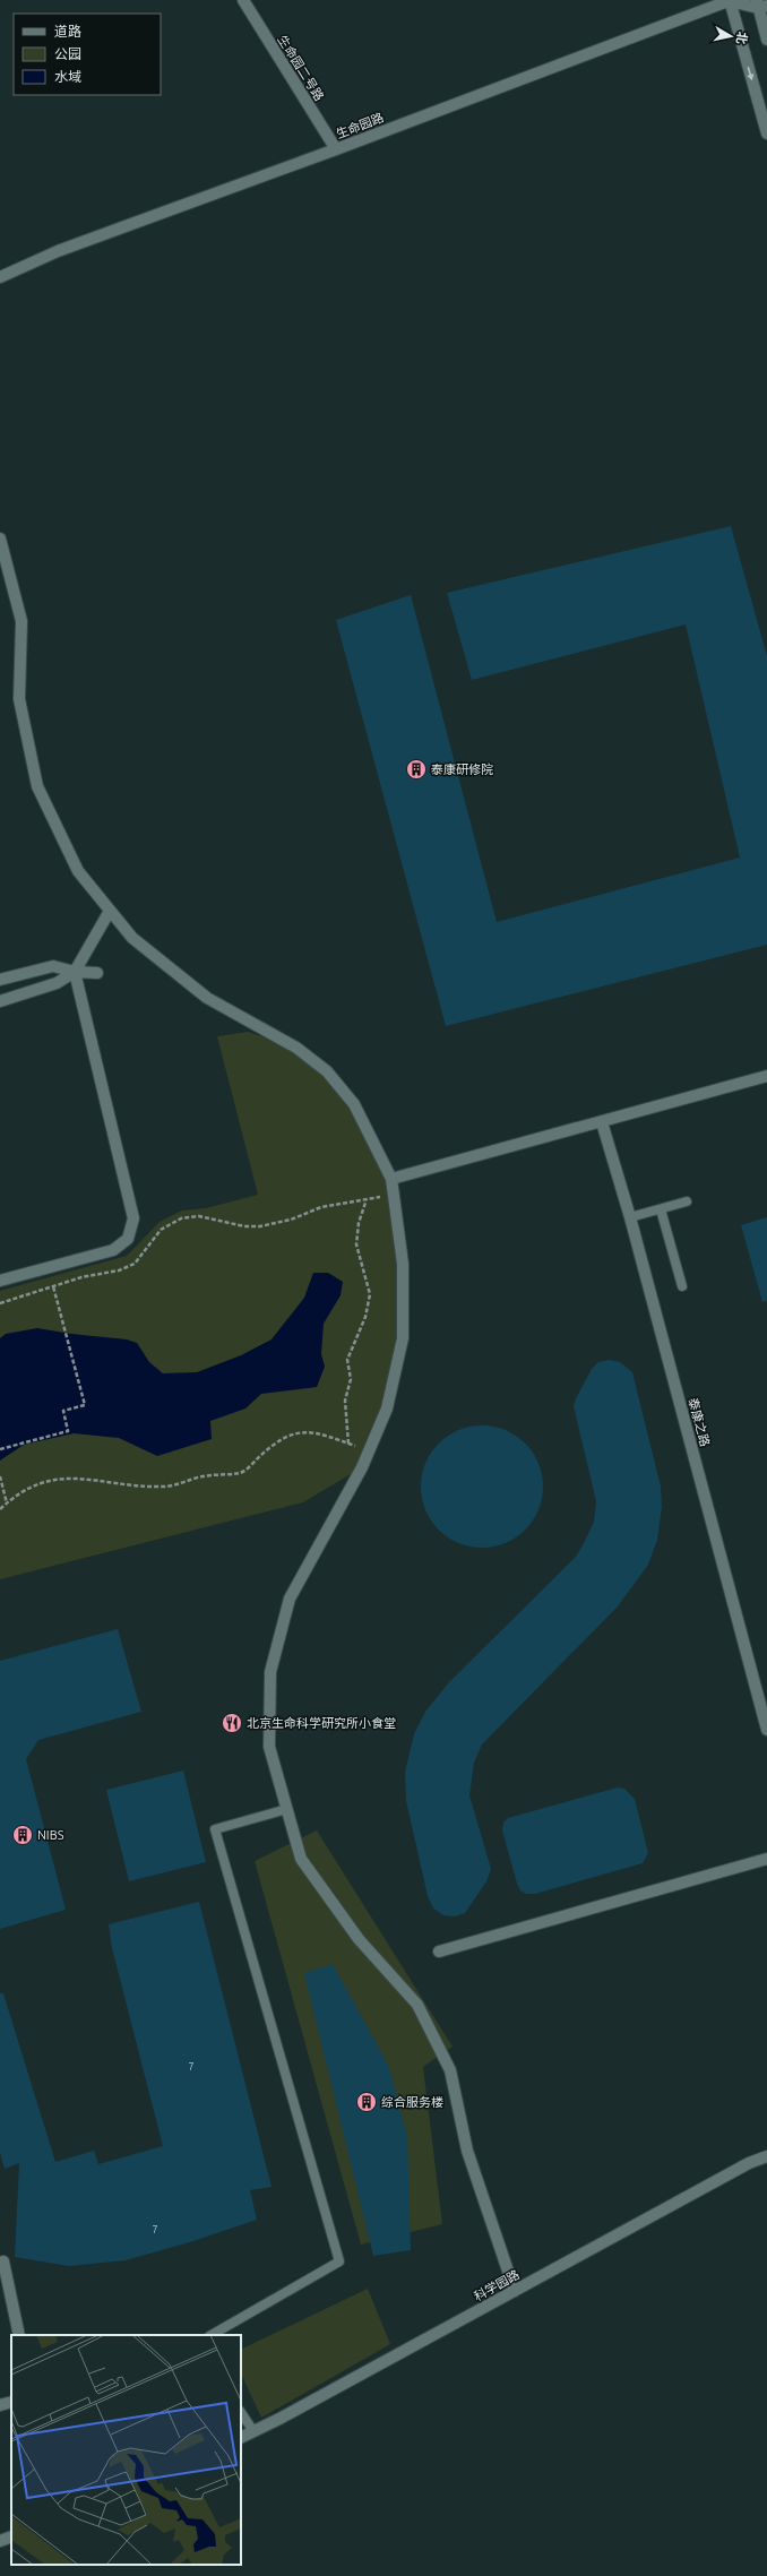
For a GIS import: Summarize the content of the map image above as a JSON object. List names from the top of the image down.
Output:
{
  "streets": {
    "street": [
      "生命园二号路",
      "生命园路",
      "泰康之路",
      "科学园路"
    ]
  },
  "crossings": [
    ["生命园二号路", "生命园路"]
  ],
  "places": {
    "building": ["泰康研修院", "NIBS", "综合服务楼"],
    "restaurant": ["北京生命科学研究所小食堂"]
  },
  "house_numbers": ["7", "7"],
  "legend": ["道路", "公园", "水域"],
  "north": "right"
}
